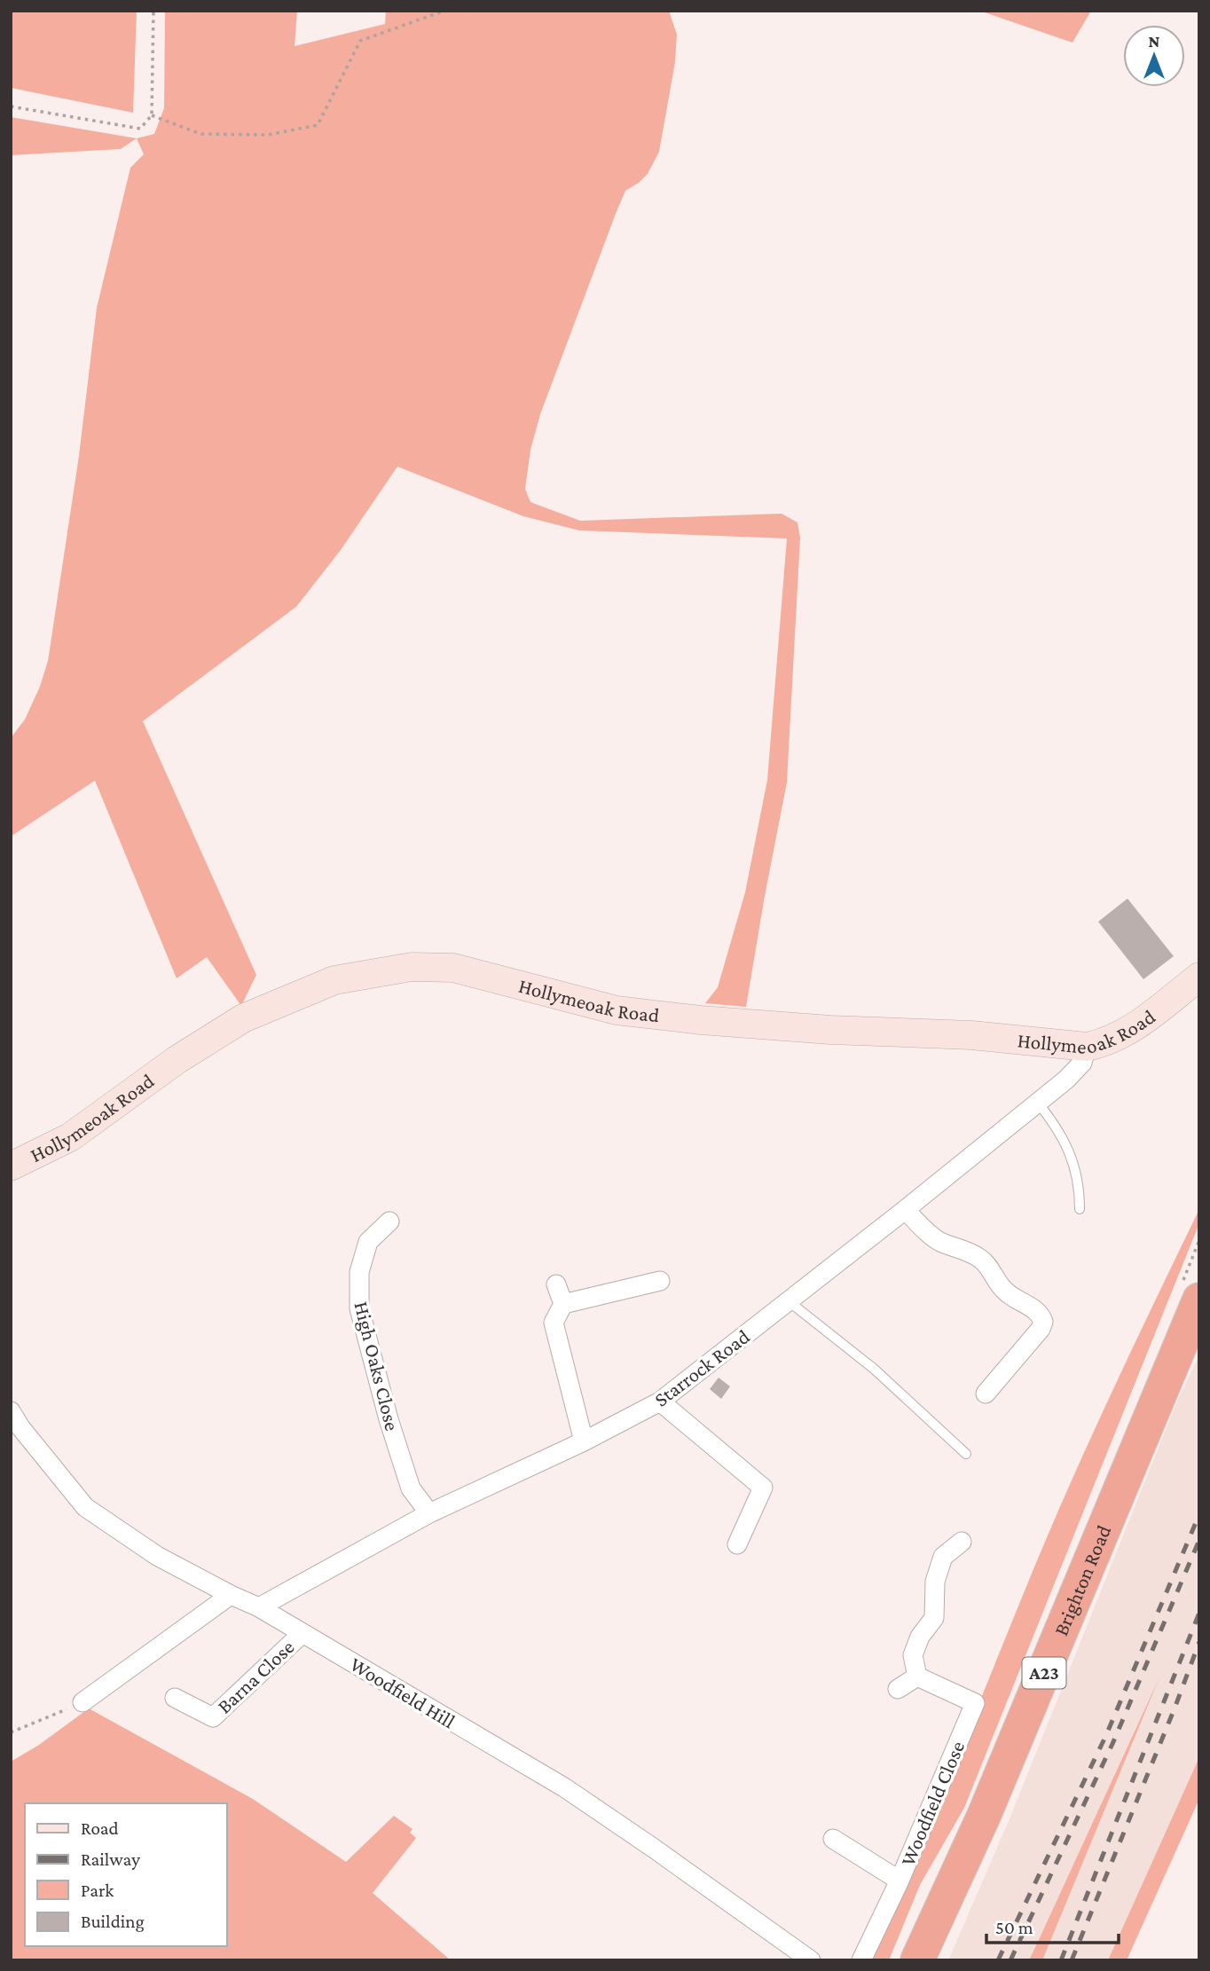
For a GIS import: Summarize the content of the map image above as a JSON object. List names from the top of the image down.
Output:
{
  "streets": {
    "highway": ["Brighton Road", "A23"],
    "street": [
      "Hollymeoak Road",
      "High Oaks Close",
      "Starrock Road",
      "Barna Close",
      "Woodfield Hill",
      "Woodfield Close"
    ]
  },
  "crossings": [
    ["Hollymeoak Road", "Starrock Road"],
    ["High Oaks Close", "Starrock Road"],
    ["Starrock Road", "Woodfield Hill"],
    ["Barna Close", "Woodfield Hill"]
  ],
  "legend": [
    "Road",
    "Railway",
    "Park",
    "Building"
  ],
  "scale_bar": "50 m",
  "north": "top"
}
